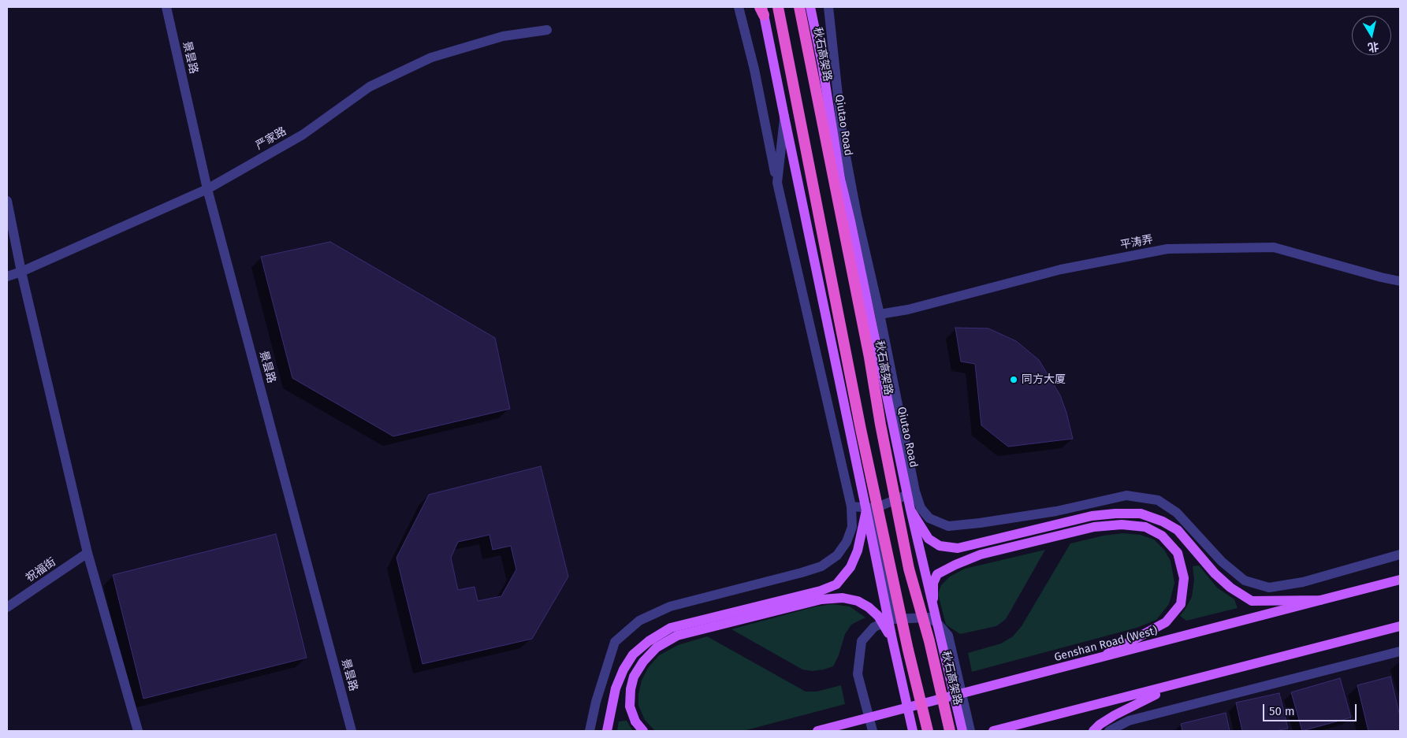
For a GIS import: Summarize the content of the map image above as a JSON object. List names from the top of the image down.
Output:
{
  "streets": {
    "highway": ["秋石高架路"],
    "main road": ["Qiutao Road", "Genshan Road (West)"],
    "street": [
      "景昙路",
      "严家路",
      "平涛弄",
      "祝福街"
    ]
  },
  "crossings": [
    ["景昙路", "严家路"]
  ],
  "places": ["同方大厦"],
  "scale_bar": "50 m",
  "north": "bottom"
}
